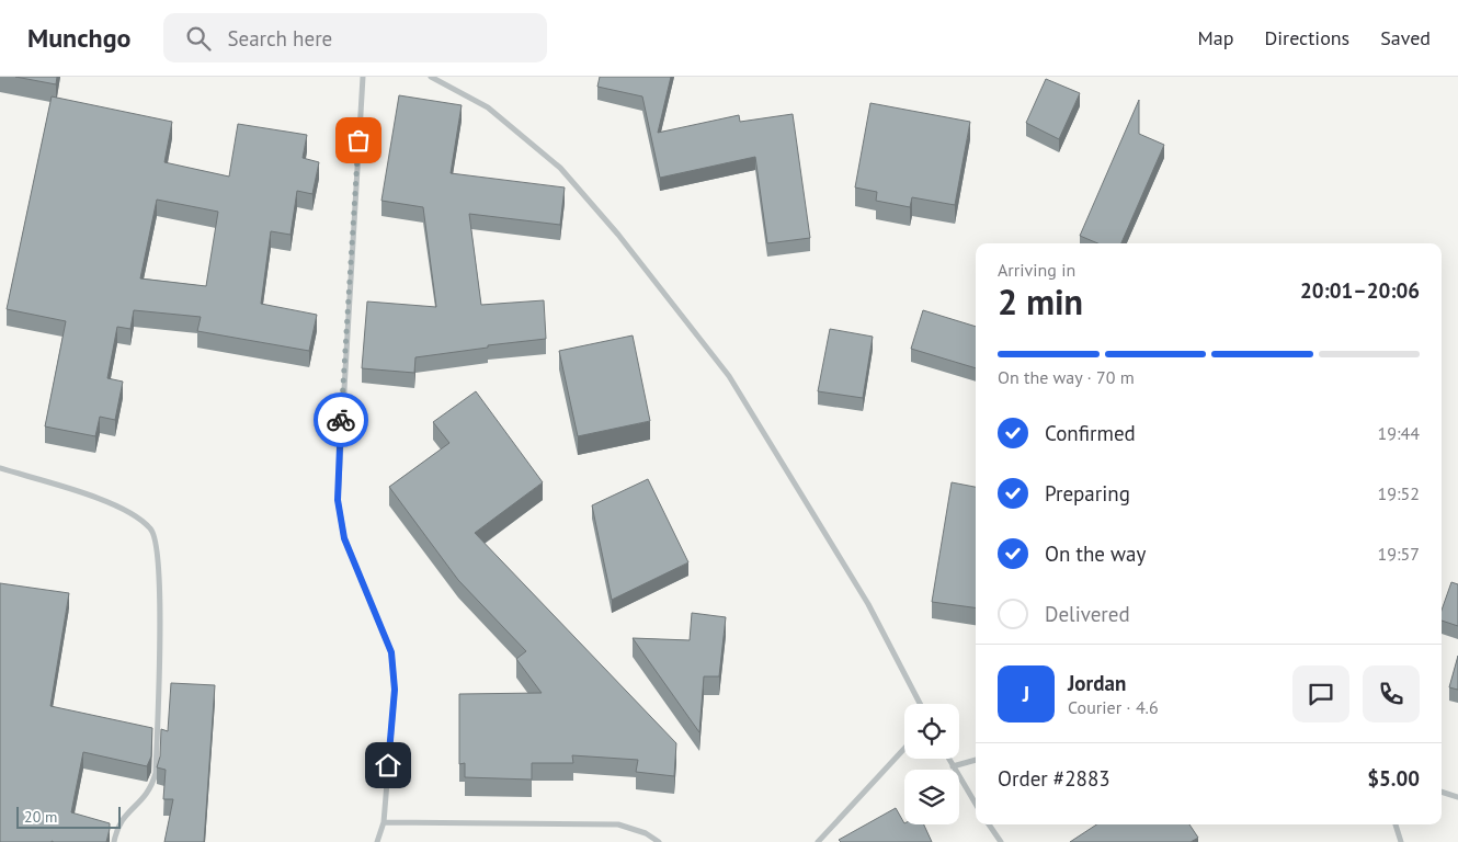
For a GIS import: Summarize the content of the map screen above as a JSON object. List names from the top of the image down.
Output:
{
  "scale_bar": "20 m",
  "page": {
    "header": "Munchgo",
    "search": "Search here",
    "nav": ["Map", "Directions", "Saved"],
    "heading": ["2 min", "Arriving in", "20:01–20:06"],
    "panel": [
      "Jordan",
      "Courier · 4.6",
      "Order #2883",
      "$5.00"
    ],
    "bar": "On the way · 70 m",
    "list": [
      ["Confirmed", "19:44"],
      ["Preparing", "19:52"],
      ["On the way", "19:57"],
      "Delivered"
    ],
    "round": "J",
    "scale": "20 m"
  }
}
